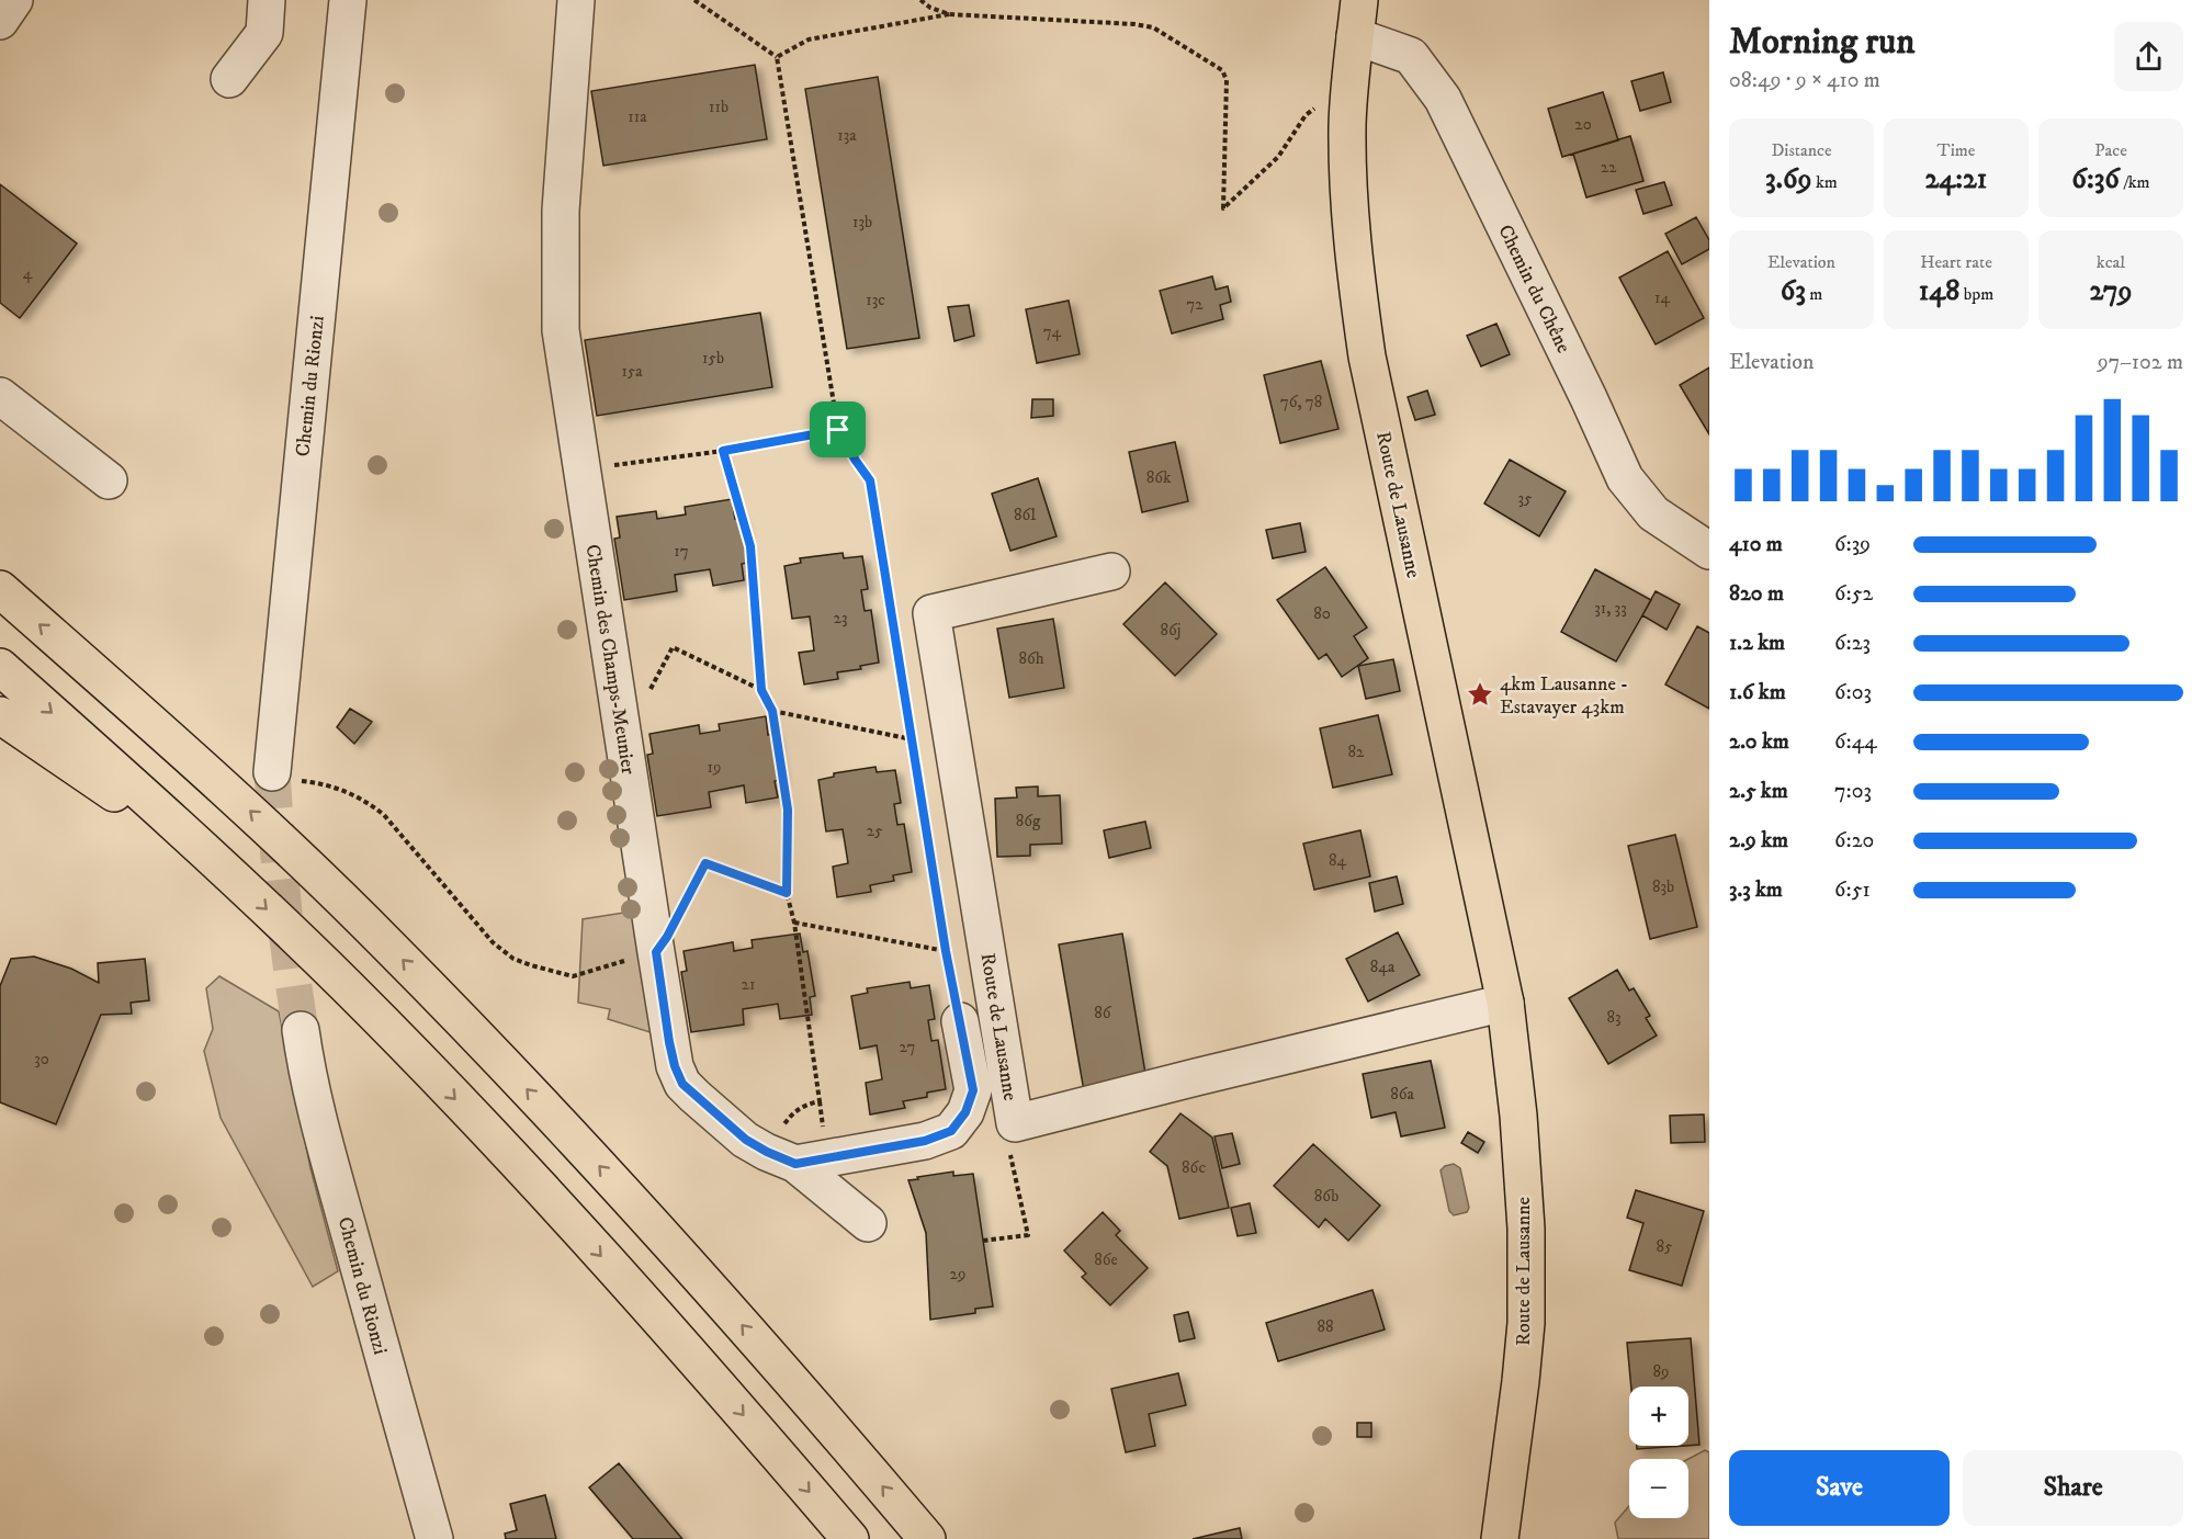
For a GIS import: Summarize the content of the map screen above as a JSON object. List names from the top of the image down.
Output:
{
  "streets": {
    "main road": ["Route de Lausanne"],
    "street": ["Chemin du Chêne", "Chemin du Rionzi", "Chemin des Champs-Meunier"]
  },
  "crossings": [
    ["Chemin du Chêne", "Route de Lausanne"]
  ],
  "places": {
    "place": ["4km Lausanne - Estavayer 43km"]
  },
  "house_numbers": [
    "11b",
    "11a",
    "20",
    "13a",
    "22",
    "13b",
    "4",
    "14",
    "13c",
    "72",
    "74",
    "15b",
    "15a",
    "76, 78",
    "86k",
    "35",
    "86l",
    "17",
    "31, 33",
    "80",
    "23",
    "86j",
    "86h",
    "82",
    "19",
    "86g",
    "25",
    "84",
    "83b",
    "84a",
    "21",
    "86",
    "83",
    "27",
    "30",
    "86a",
    "86c",
    "86b",
    "85",
    "86e",
    "29",
    "88",
    "89"
  ],
  "page": {
    "heading": ["Morning run", "08:49 · 9 × 410 m"],
    "stats": [
      ["Distance", "3.69 km"],
      ["Time", "24:21"],
      ["Pace", "6:36 /km"],
      ["Elevation", "63 m"],
      ["Heart rate", "148 bpm"],
      ["kcal", "279"]
    ],
    "chart": ["Elevation", "97–102 m"],
    "list": [
      {
        "name": "410 m",
        "note": "6:39"
      },
      {
        "name": "820 m",
        "note": "6:52"
      },
      {
        "name": "1.2 km",
        "note": "6:23"
      },
      {
        "name": "1.6 km",
        "note": "6:03"
      },
      {
        "name": "2.0 km",
        "note": "6:44"
      },
      {
        "name": "2.5 km",
        "note": "7:03"
      },
      {
        "name": "2.9 km",
        "note": "6:20"
      },
      {
        "name": "3.3 km",
        "note": "6:51"
      }
    ],
    "map_buttons": ["+", "−"],
    "buttons": ["Save", "Share"]
  }
}
